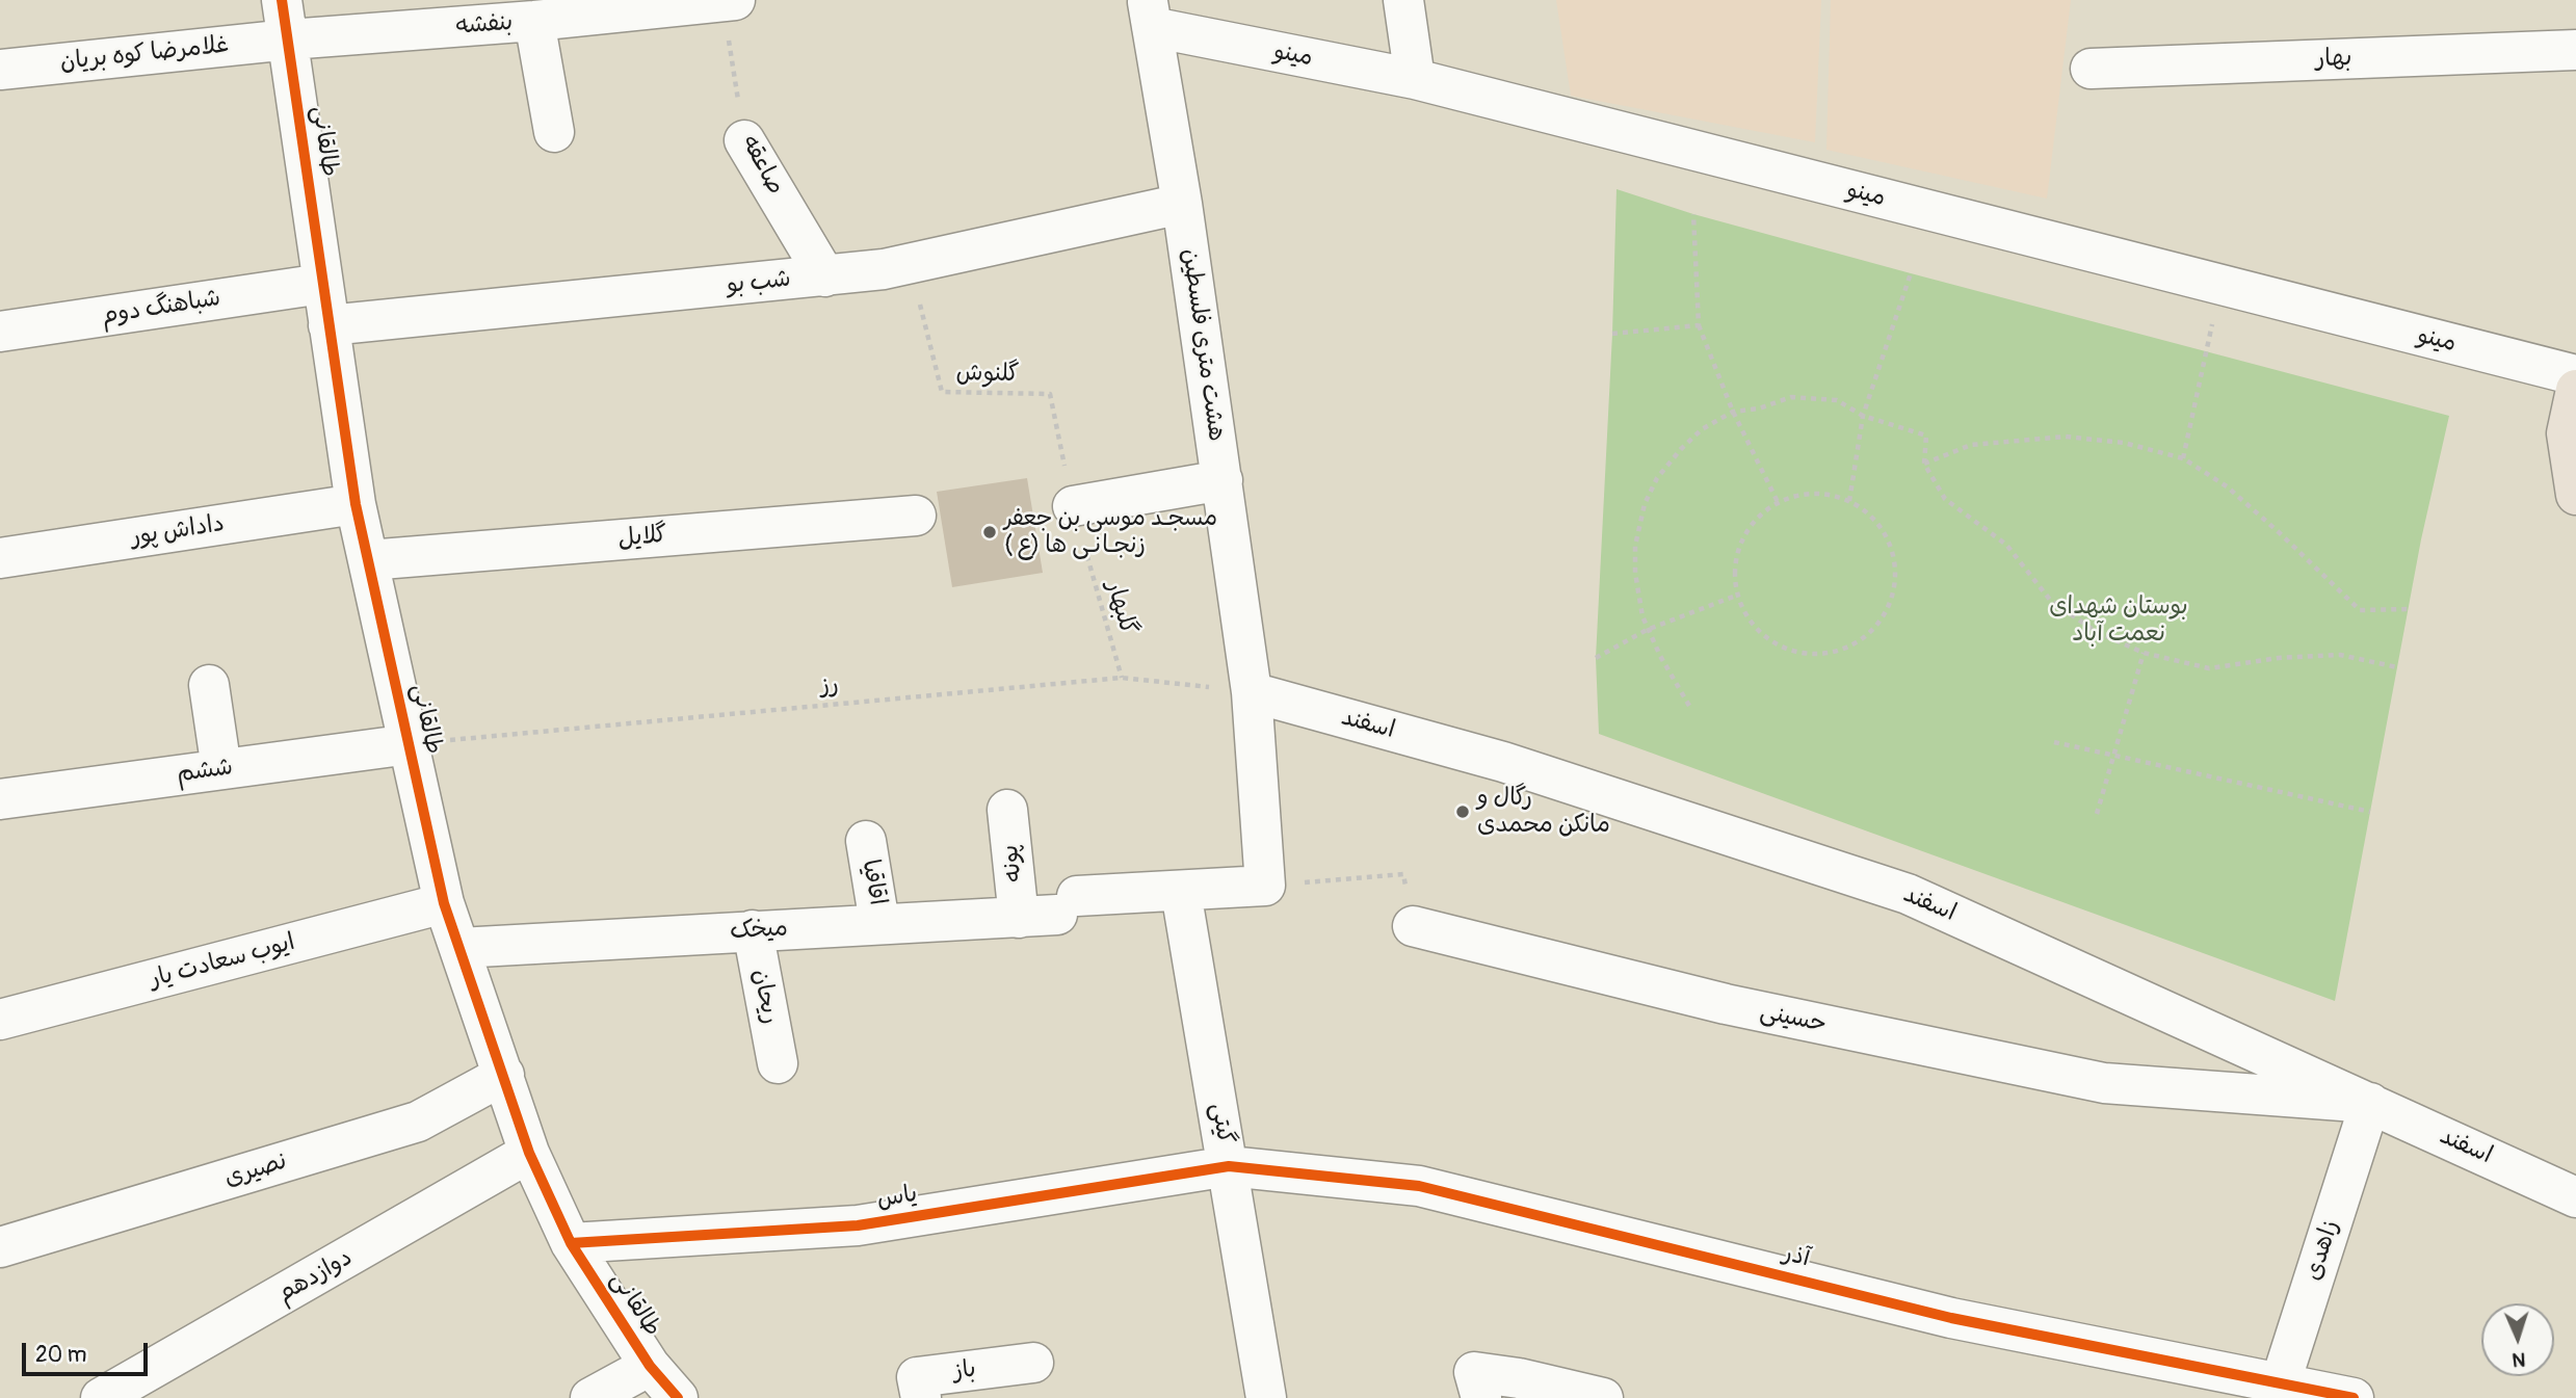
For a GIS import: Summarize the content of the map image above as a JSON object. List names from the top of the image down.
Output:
{
  "streets": {
    "street": [
      "بنفشه",
      "غلامرضا کوه بریان",
      "مینو",
      "بهار",
      "طالقانی",
      "صاعقه",
      "شب بو",
      "شباهنگ دوم",
      "هشت متری فلسطین",
      "داداش پور",
      "گلایل",
      "اسفند",
      "ششم",
      "پونه",
      "اقاقیا",
      "میخک",
      "ایوب سعادت یار",
      "ریحان",
      "حسینی",
      "گیتی",
      "نصیری",
      "یاس",
      "زاهدی",
      "آذر",
      "دوازدهم",
      "باز"
    ],
    "path": ["گلنوش", "گلبهار", "رز"]
  },
  "crossings": [
    ["بنفشه", "غلامرضا کوه بریان"],
    ["بنفشه", "طالقانی"],
    ["بنفشه", "صاعقه"],
    ["غلامرضا کوه بریان", "طالقانی"],
    ["مینو", "هشت متری فلسطین"],
    ["طالقانی", "شب بو"],
    ["طالقانی", "شباهنگ دوم"],
    ["طالقانی", "داداش پور"],
    ["طالقانی", "گلایل"],
    ["طالقانی", "رز"],
    ["طالقانی", "ششم"],
    ["طالقانی", "میخک"],
    ["طالقانی", "ایوب سعادت یار"],
    ["طالقانی", "نصیری"],
    ["طالقانی", "یاس"],
    ["طالقانی", "دوازدهم"],
    ["صاعقه", "شب بو"],
    ["شب بو", "هشت متری فلسطین"],
    ["شب بو", "گلنوش"],
    ["هشت متری فلسطین", "رز"],
    ["هشت متری فلسطین", "اسفند"],
    ["هشت متری فلسطین", "میخک"],
    ["گلنوش", "گلبهار"],
    ["گلبهار", "رز"],
    ["رز", "اسفند"],
    ["رز", "ششم"],
    ["اسفند", "حسینی"],
    ["اسفند", "زاهدی"],
    ["پونه", "میخک"],
    ["اقاقیا", "میخک"],
    ["میخک", "ریحان"],
    ["میخک", "گیتی"],
    ["حسینی", "زاهدی"],
    ["گیتی", "یاس"],
    ["گیتی", "آذر"],
    ["یاس", "آذر"],
    ["زاهدی", "آذر"]
  ],
  "parks": ["بوستان شهدای نعمت آباد"],
  "places": ["مسجـد موسی بن جعفر ( ع) زنجـانـی ها", "رگال و مانکن محمدی"],
  "scale_bar": "20 m",
  "north": "bottom"
}
